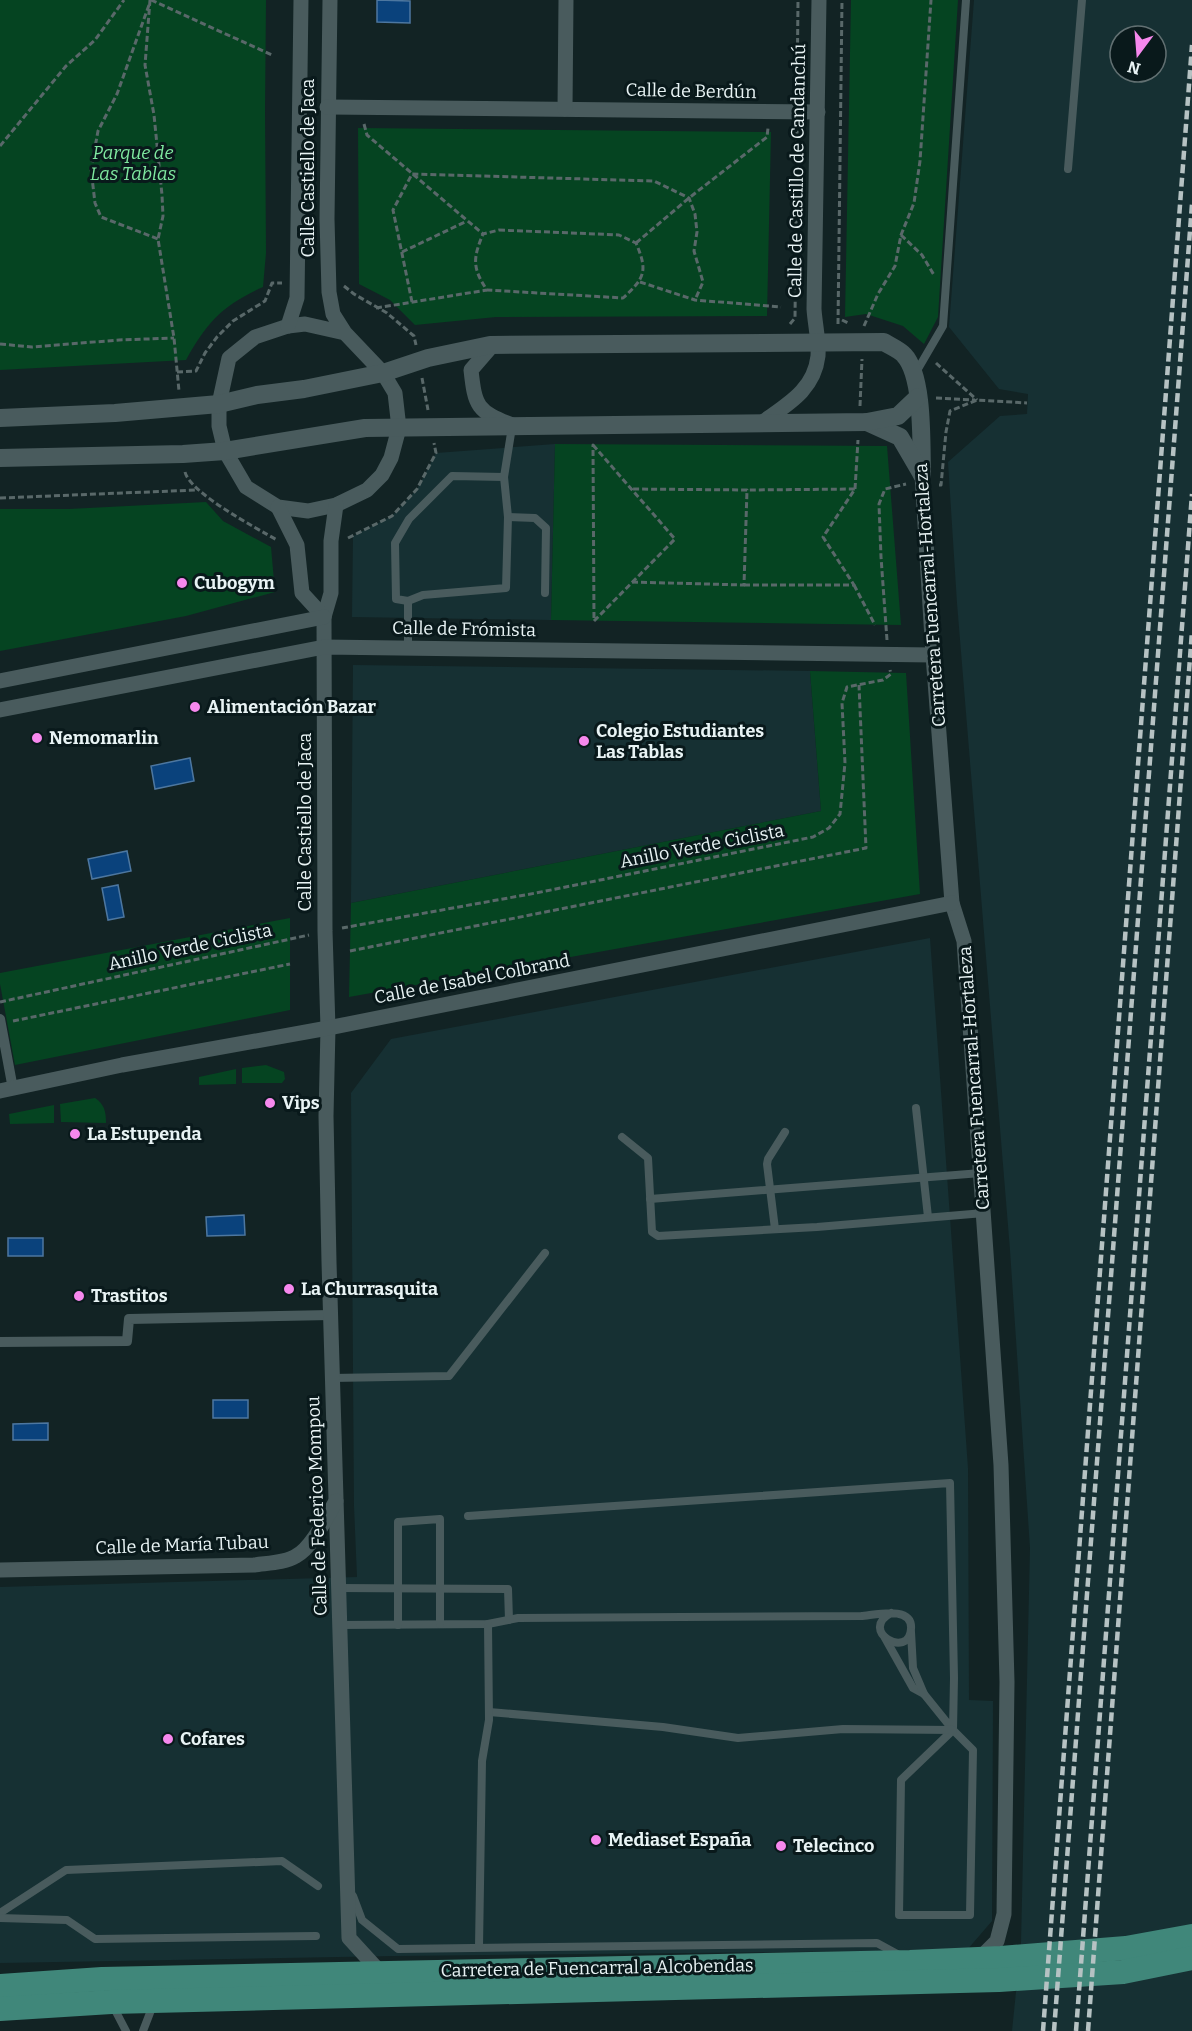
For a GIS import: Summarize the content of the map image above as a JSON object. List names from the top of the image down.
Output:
{
  "streets": {
    "highway": ["Carretera de Fuencarral a Alcobendas"],
    "street": [
      "Calle de Berdún",
      "Calle Castiello de Jaca",
      "Calle de Castillo de Candanchú",
      "Carretera Fuencarral-Hortaleza",
      "Calle de Frómista",
      "Calle de Isabel Colbrand",
      "Calle de Federico Mompou",
      "Calle de María Tubau"
    ],
    "path": ["Anillo Verde Ciclista"]
  },
  "crossings": [
    ["Calle de Berdún", "Calle Castiello de Jaca"],
    ["Calle de Berdún", "Calle de Castillo de Candanchú"],
    ["Calle Castiello de Jaca", "Carretera Fuencarral-Hortaleza"],
    ["Calle Castiello de Jaca", "Calle de Frómista"],
    ["Calle Castiello de Jaca", "Anillo Verde Ciclista"],
    ["Calle Castiello de Jaca", "Calle de Isabel Colbrand"],
    ["Calle Castiello de Jaca", "Calle de Federico Mompou"],
    ["Calle de Castillo de Candanchú", "Carretera Fuencarral-Hortaleza"],
    ["Carretera Fuencarral-Hortaleza", "Calle de Frómista"],
    ["Carretera Fuencarral-Hortaleza", "Calle de Isabel Colbrand"],
    ["Carretera Fuencarral-Hortaleza", "Carretera de Fuencarral a Alcobendas"],
    ["Calle de Isabel Colbrand", "Calle de Federico Mompou"],
    ["Calle de Federico Mompou", "Calle de María Tubau"],
    ["Calle de Federico Mompou", "Carretera de Fuencarral a Alcobendas"]
  ],
  "parks": ["Parque de Las Tablas"],
  "places": [
    "Cubogym",
    "Alimentación Bazar",
    "Nemomarlin",
    "Colegio Estudiantes Las Tablas",
    "Vips",
    "La Estupenda",
    "La Churrasquita",
    "Trastitos",
    "Cofares",
    "Mediaset España",
    "Telecinco"
  ],
  "north": "bottom"
}
